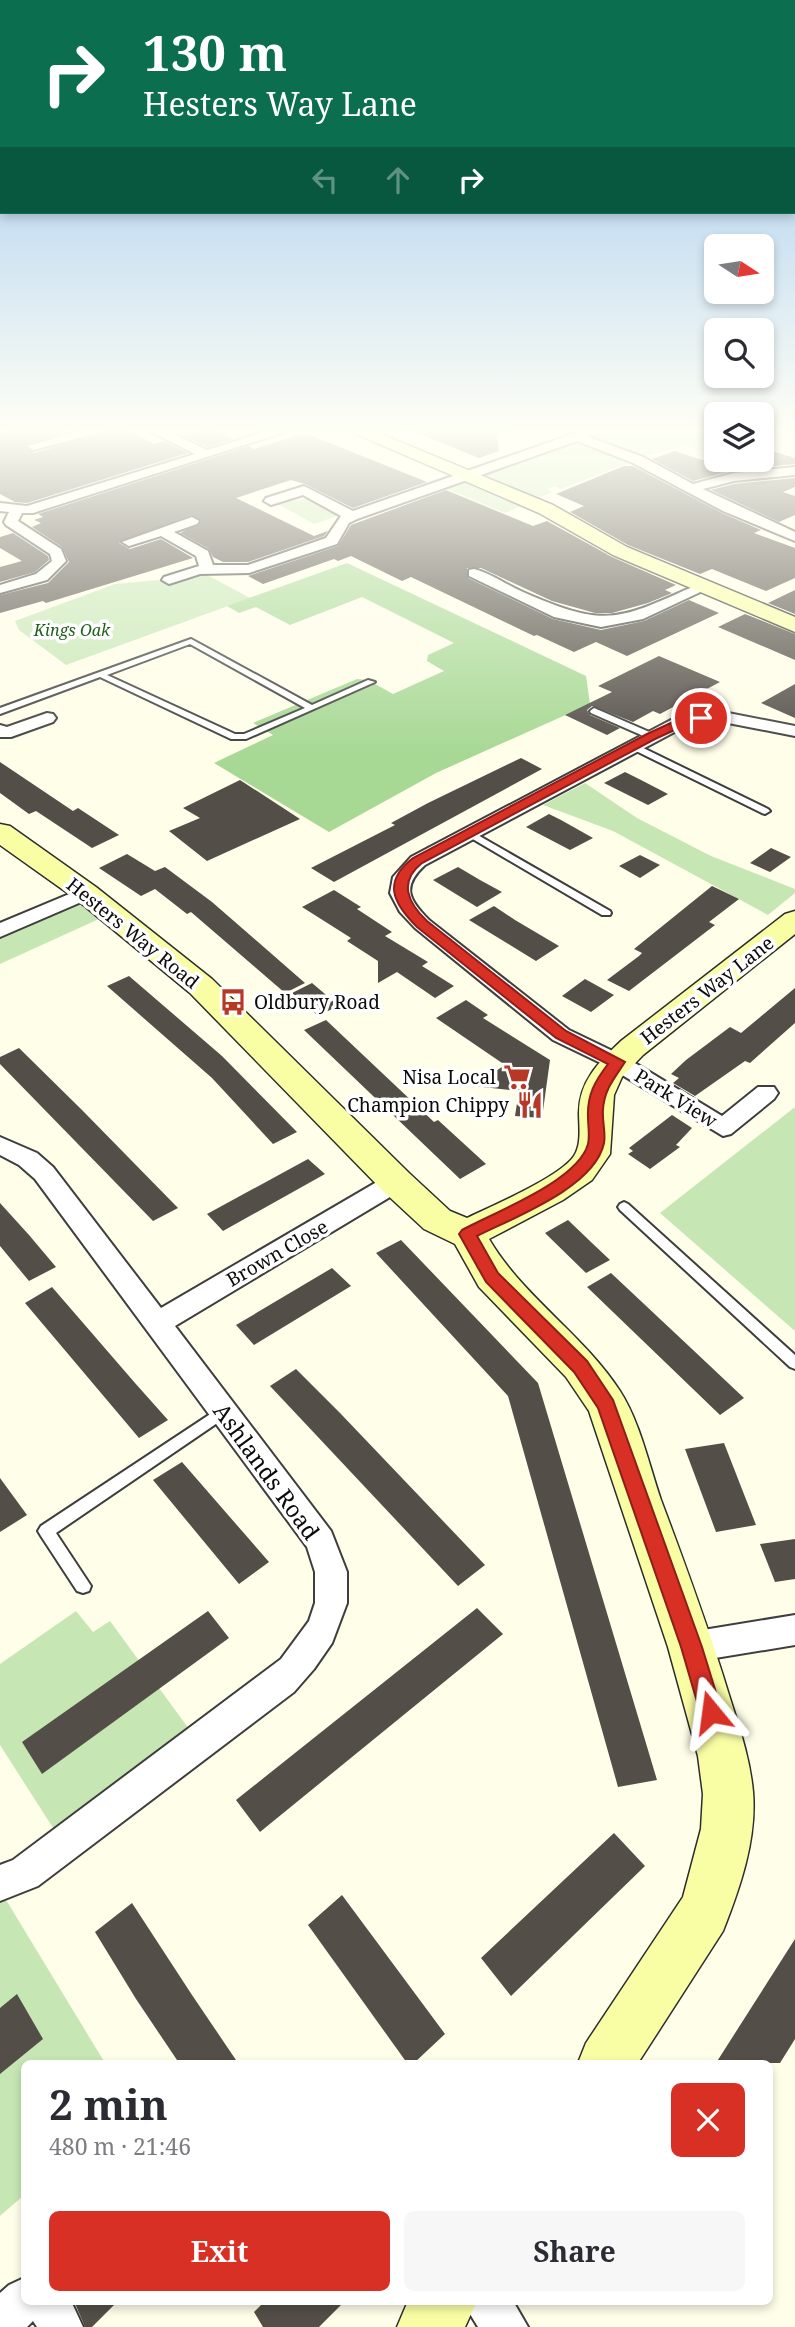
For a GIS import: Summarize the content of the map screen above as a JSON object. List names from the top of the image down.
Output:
{
  "streets": {
    "street": [
      "Hesters Way Road",
      "Hesters Way Lane",
      "Park View",
      "Brown Close",
      "Ashlands Road"
    ]
  },
  "crossings": [
    ["Hesters Way Road", "Hesters Way Lane"],
    ["Hesters Way Road", "Brown Close"],
    ["Hesters Way Lane", "Park View"],
    ["Brown Close", "Ashlands Road"]
  ],
  "parks": ["Kings Oak"],
  "places": {
    "bus stop": ["Oldbury Road"],
    "supermarket": ["Nisa Local"],
    "restaurant": ["Champion Chippy"]
  },
  "north": "right",
  "page": {
    "turn": ["130 m", "Hesters Way Lane"],
    "heading": ["2 min", "480 m · 21:46"],
    "buttons": ["Exit", "Share"]
  }
}
